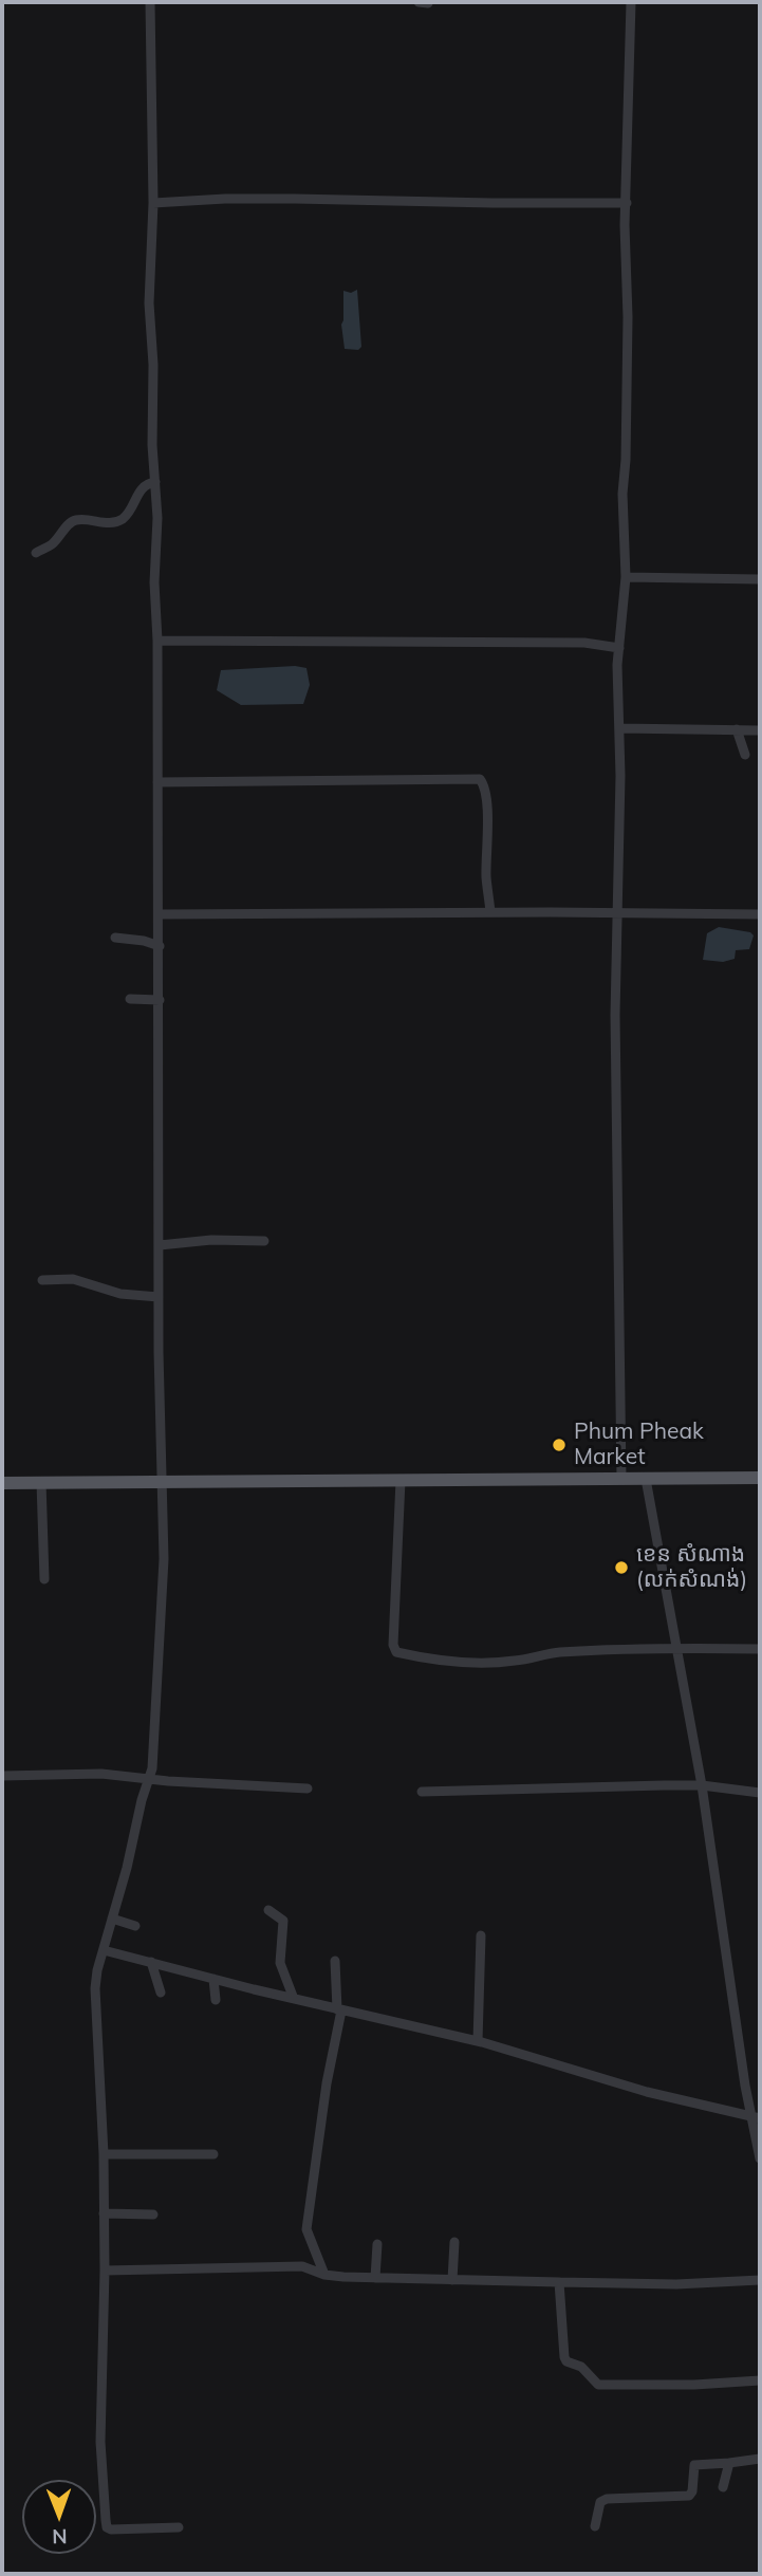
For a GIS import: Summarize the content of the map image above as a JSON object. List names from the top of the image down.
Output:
{
  "places": ["Phum Pheak Market", "ខេន សំណាង (លក់សំណង់)"],
  "north": "bottom"
}
